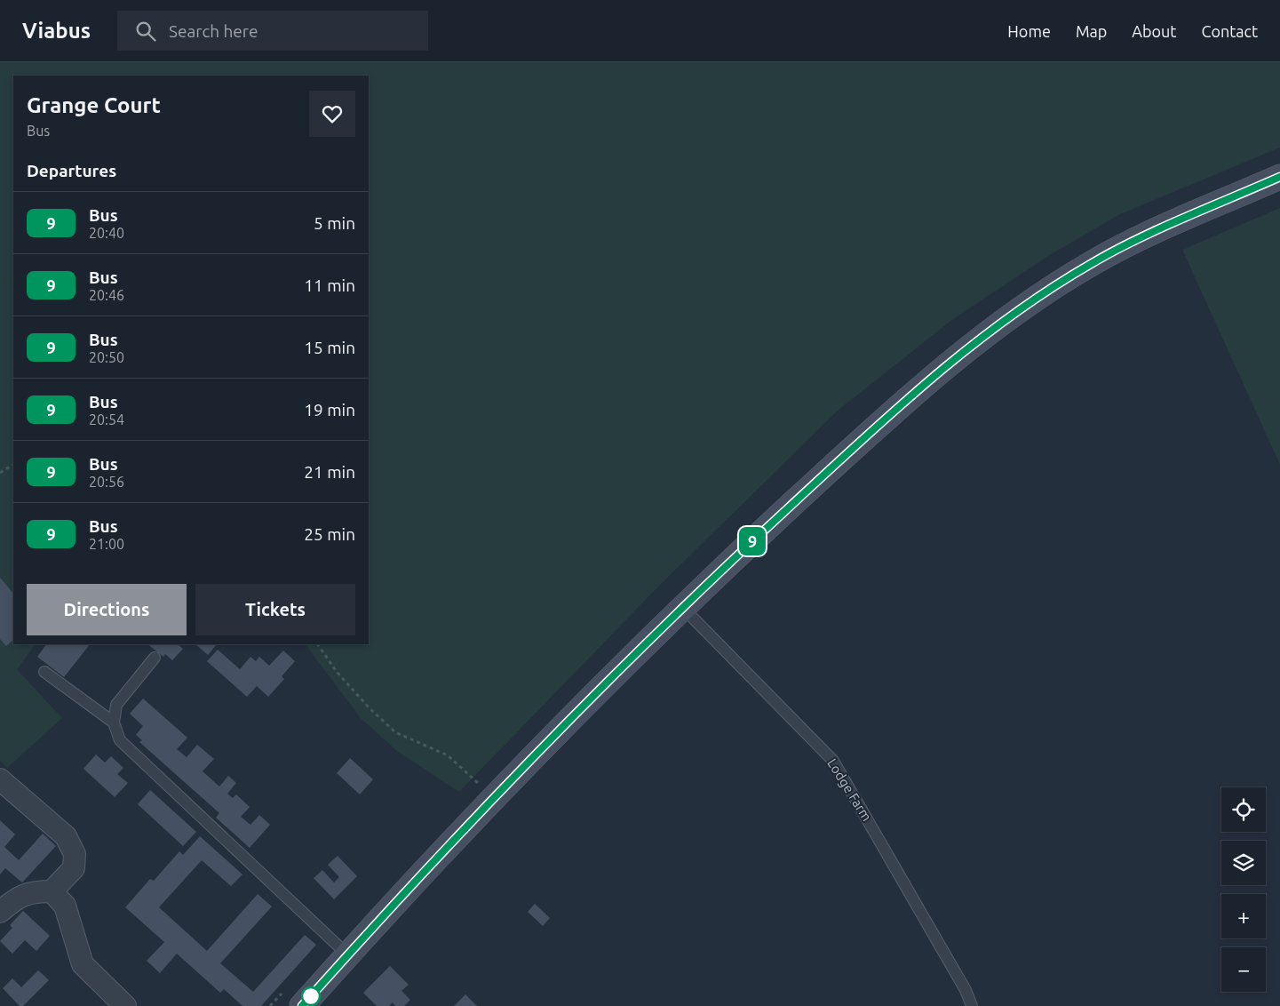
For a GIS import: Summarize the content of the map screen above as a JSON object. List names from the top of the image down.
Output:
{
  "streets": {
    "lane": ["Lodge Farm"]
  },
  "lines": ["bus line 9"],
  "page": {
    "header": "Viabus",
    "search": "Search here",
    "nav": [
      "Home",
      "Map",
      "About",
      "Contact"
    ],
    "on_map": "9",
    "heading": [
      ["Grange Court", "Bus"],
      "Departures"
    ],
    "list": [
      {
        "mark": "9",
        "name": "Bus",
        "note": "20:40",
        "value": "5 min"
      },
      {
        "mark": "9",
        "name": "Bus",
        "note": "20:46",
        "value": "11 min"
      },
      {
        "mark": "9",
        "name": "Bus",
        "note": "20:50",
        "value": "15 min"
      },
      {
        "mark": "9",
        "name": "Bus",
        "note": "20:54",
        "value": "19 min"
      },
      {
        "mark": "9",
        "name": "Bus",
        "note": "20:56",
        "value": "21 min"
      },
      {
        "mark": "9",
        "name": "Bus",
        "note": "21:00",
        "value": "25 min"
      }
    ],
    "buttons": ["Directions", "Tickets"],
    "map_buttons": ["+", "−"]
  }
}
